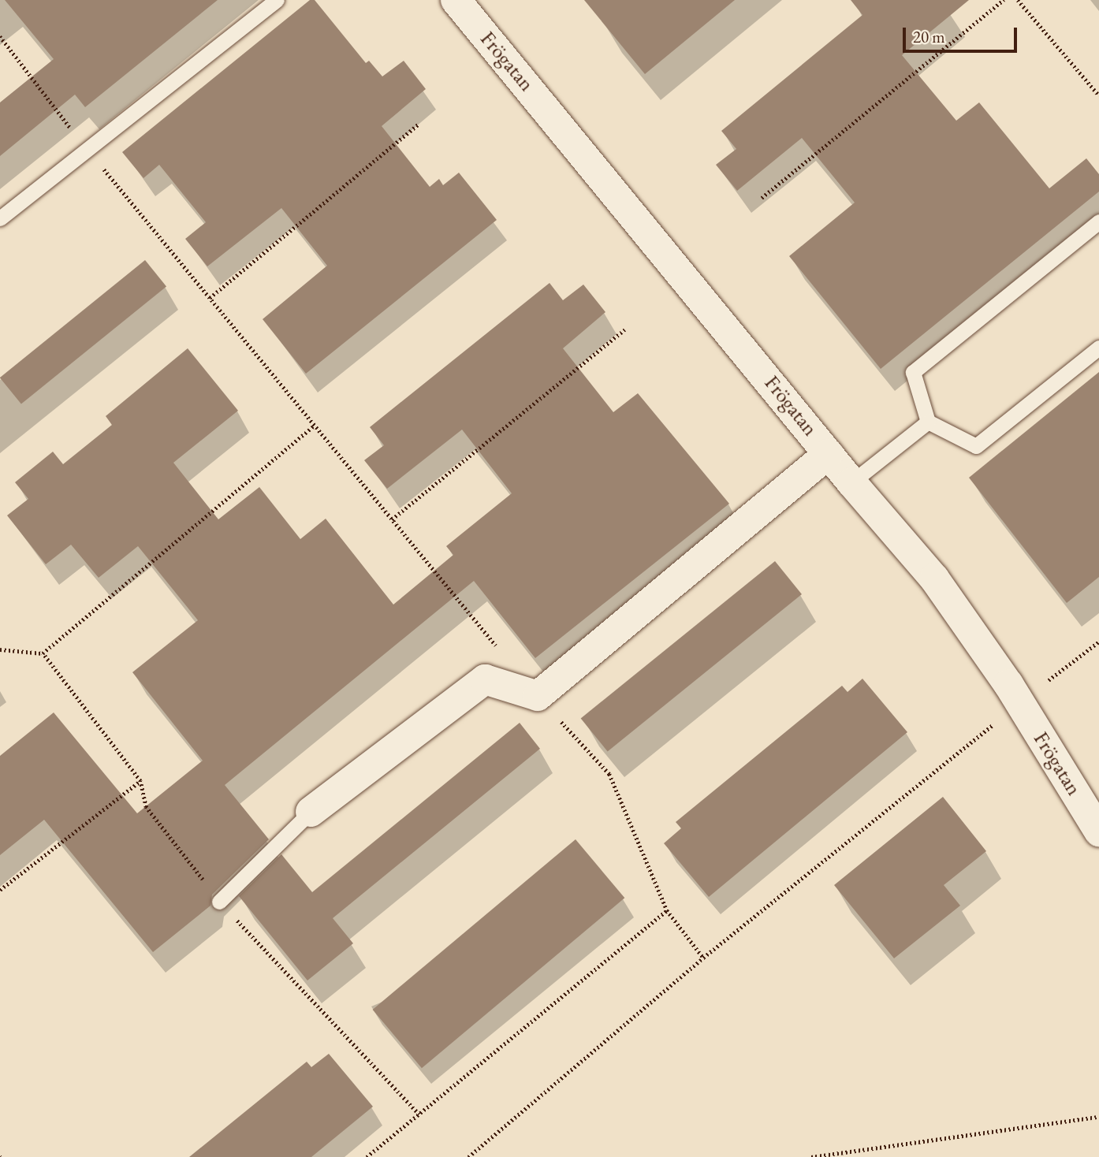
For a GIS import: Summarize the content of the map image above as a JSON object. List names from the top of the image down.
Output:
{
  "streets": {
    "street": ["Frögatan"]
  },
  "scale_bar": "20 m"
}
